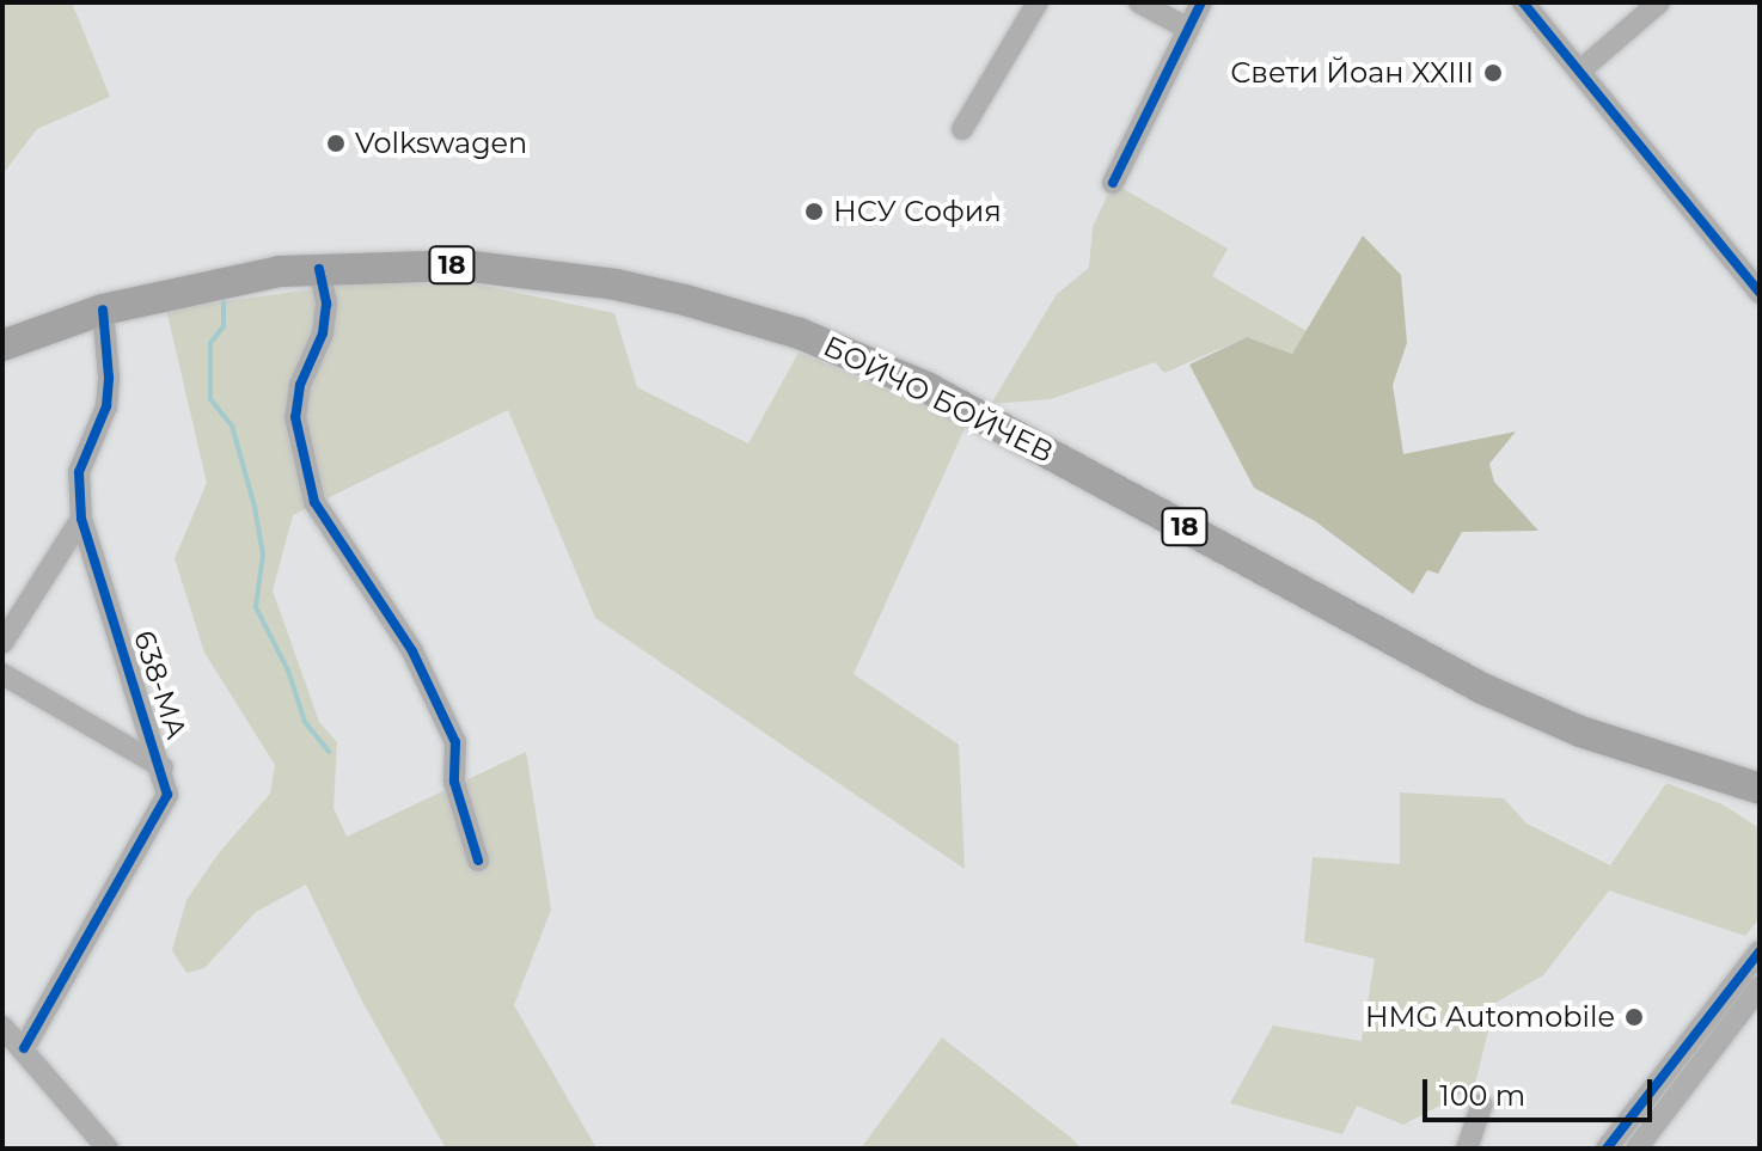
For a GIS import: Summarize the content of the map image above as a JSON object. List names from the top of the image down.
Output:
{
  "streets": {
    "highway": ["18", "БОЙЧО БОЙЧЕВ"],
    "street": ["638-МА"]
  },
  "crossings": [
    ["БОЙЧО БОЙЧЕВ", "638-МА"]
  ],
  "places": [
    "Свети Йоан XXIII",
    "Volkswagen",
    "НСУ София",
    "HMG Automobile"
  ],
  "scale_bar": "100 m"
}
